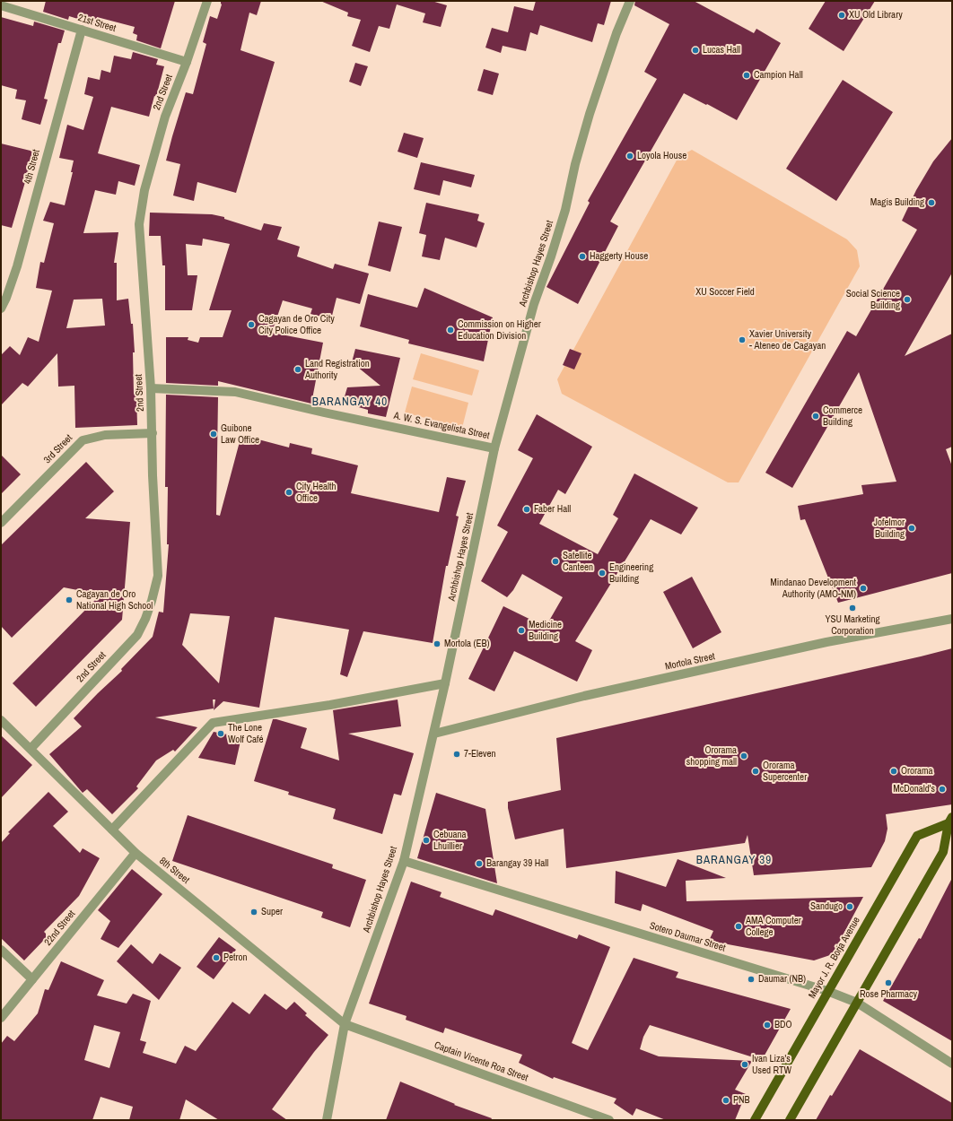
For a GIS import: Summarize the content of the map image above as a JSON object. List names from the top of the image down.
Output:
{
  "streets": {
    "main road": ["Mayor J. R. Borja Avenue"],
    "street": [
      "21st Street",
      "2nd Street",
      "4th Street",
      "Archbishop Hayes Street",
      "A. W. S. Evangelista Street",
      "3rd Street",
      "Mortola Street",
      "8th Street",
      "22nd Street",
      "Sotero Daumar Street",
      "Captain Vicente Roa Street"
    ]
  },
  "crossings": [
    ["21st Street", "2nd Street"],
    ["21st Street", "4th Street"],
    ["2nd Street", "A. W. S. Evangelista Street"],
    ["2nd Street", "3rd Street"],
    ["2nd Street", "8th Street"],
    ["Archbishop Hayes Street", "A. W. S. Evangelista Street"],
    ["Archbishop Hayes Street", "Mortola Street"],
    ["Archbishop Hayes Street", "8th Street"],
    ["Archbishop Hayes Street", "Sotero Daumar Street"],
    ["Archbishop Hayes Street", "Captain Vicente Roa Street"],
    ["8th Street", "22nd Street"],
    ["8th Street", "Captain Vicente Roa Street"],
    ["Sotero Daumar Street", "Mayor J. R. Borja Avenue"]
  ],
  "districts": ["BARANGAY 40", "BARANGAY 39"],
  "parks": ["XU Soccer Field"],
  "places": [
    "XU Old Library",
    "Lucas Hall",
    "Campion Hall",
    "Loyola House",
    "Magis Building",
    "Haggerty House",
    "Social Science Building",
    "Cagayan de Oro City City Police Office",
    "Commission on Higher Education Division",
    "Xavier University - Ateneo de Cagayan",
    "Land Registration Authority",
    "Commerce Building",
    "Guibone Law Office",
    "City Health Office",
    "Faber Hall",
    "Jofelmor Building",
    "Satellite Canteen",
    "Engineering Building",
    "Mindanao Development Authority (AMO-NM)",
    "Cagayan de Oro National High School",
    "YSU Marketing Corporation",
    "Medicine Building",
    "Mortola (EB)",
    "The Lone Wolf Café",
    "7-Eleven",
    "Ororama shopping mall",
    "Ororama Supercenter",
    "Ororama",
    "McDonald's",
    "Cebuana Lhuillier",
    "Barangay 39 Hall",
    "Sandugo",
    "Super",
    "AMA Computer College",
    "Petron",
    "Daumar (NB)",
    "Rose Pharmacy",
    "BDO",
    "Ivan Liza's Used RTW",
    "PNB"
  ]
}
